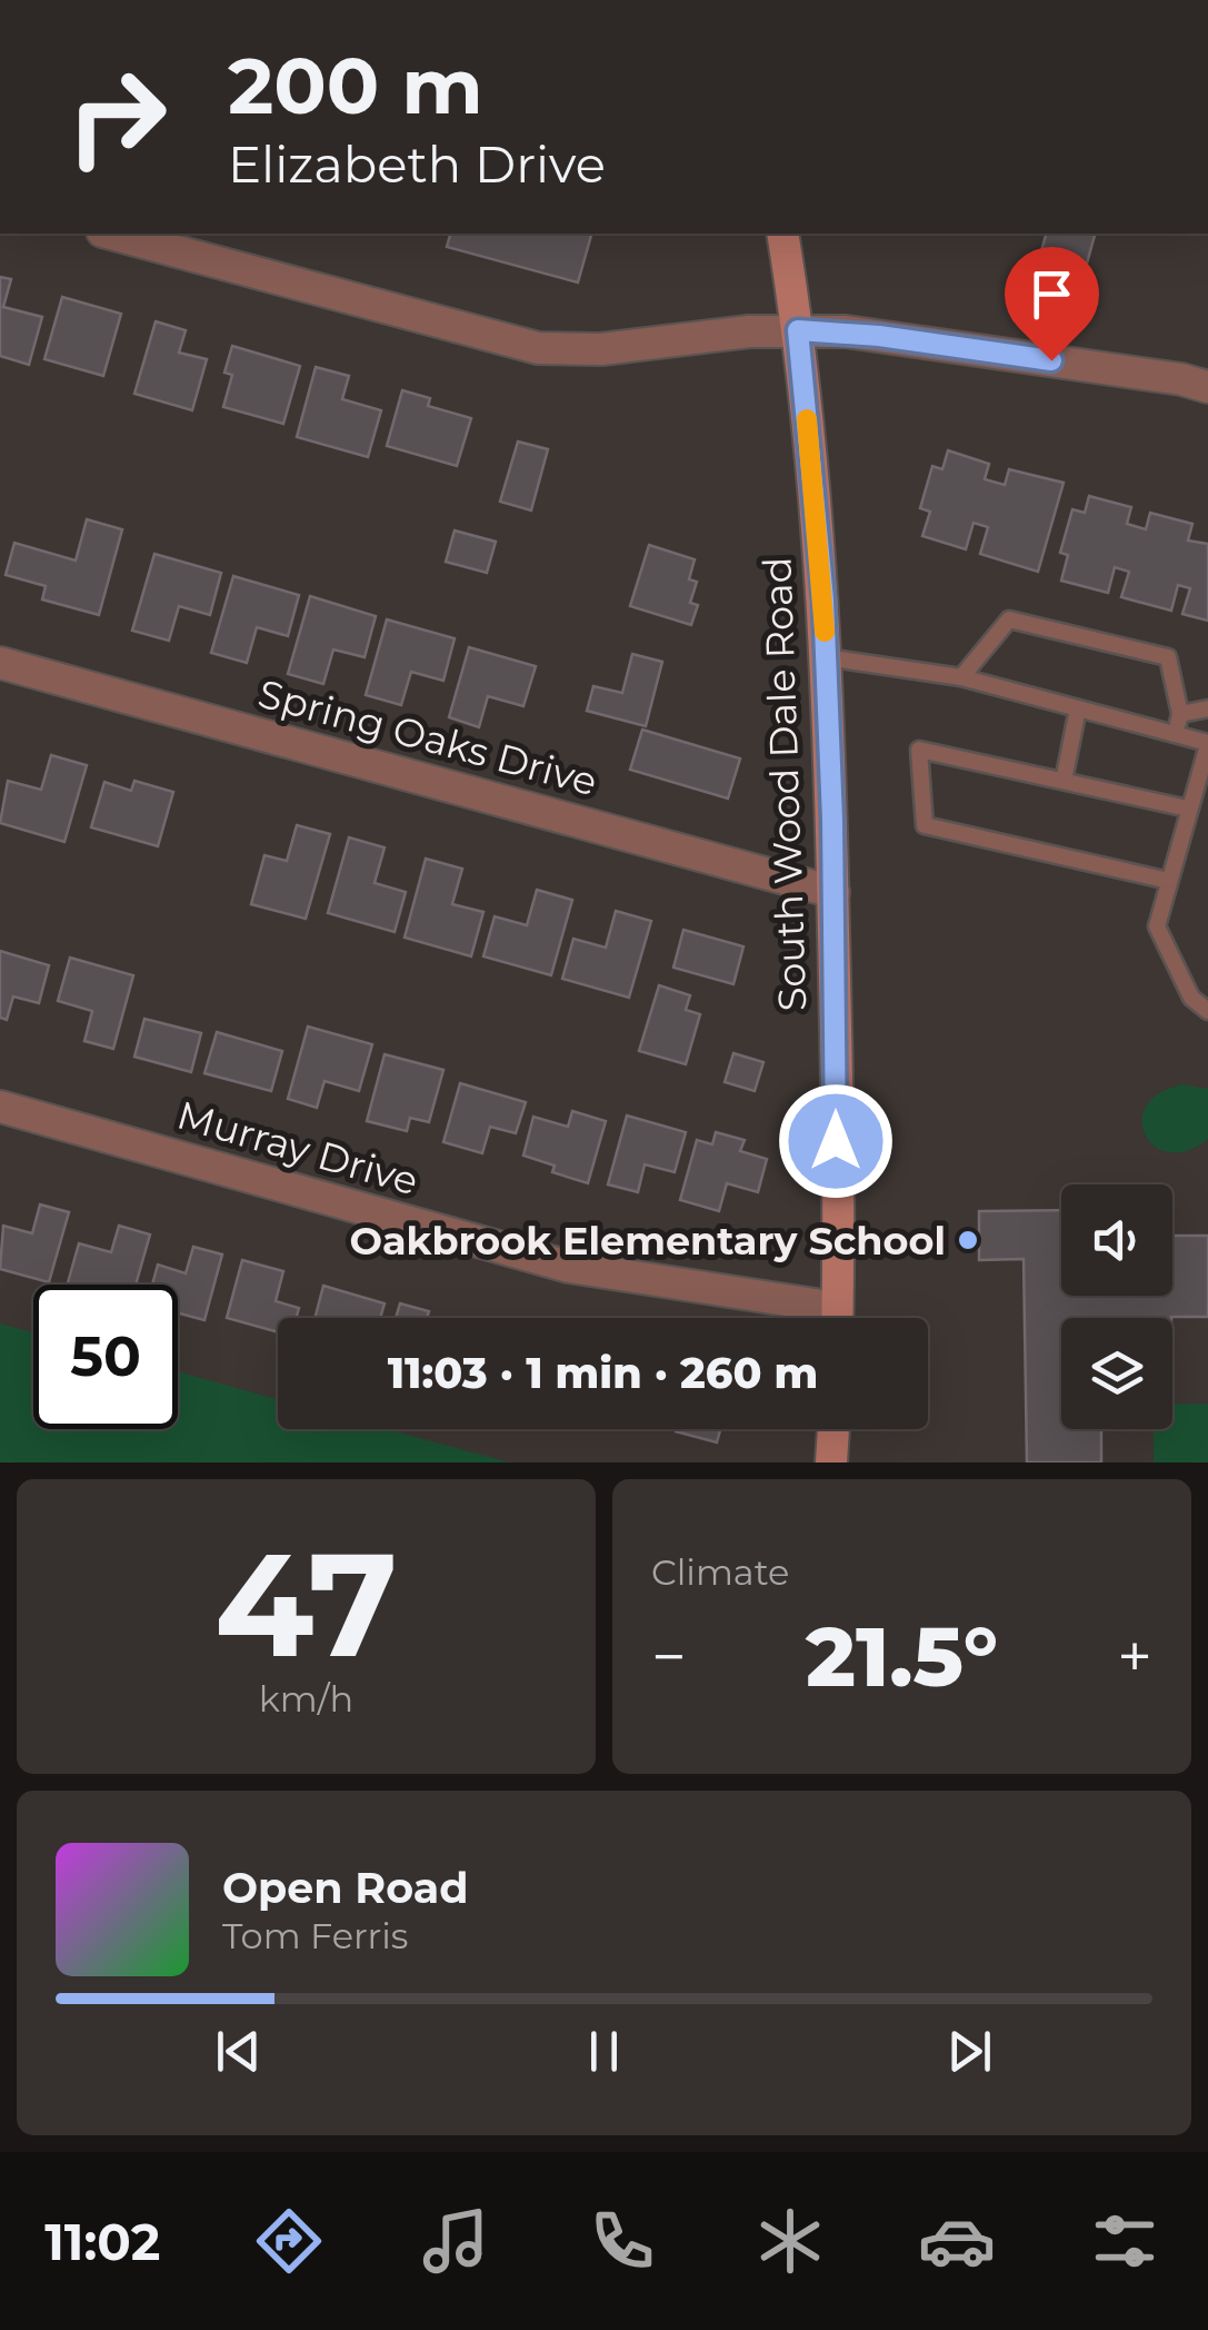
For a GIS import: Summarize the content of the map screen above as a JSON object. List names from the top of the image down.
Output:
{
  "streets": {
    "main road": ["South Wood Dale Road"],
    "street": ["Spring Oaks Drive", "Murray Drive"]
  },
  "crossings": [
    ["Spring Oaks Drive", "South Wood Dale Road"]
  ],
  "places": ["Oakbrook Elementary School"],
  "page": {
    "turn": ["200 m", "Elizabeth Drive"],
    "limit": "50",
    "trip": "11:03 · 1 min · 260 m",
    "tile": [
      ["47", "km/h"],
      "Climate"
    ],
    "heat": ["−", "21.5°", "+"],
    "song": ["Open Road", "Tom Ferris"],
    "tabs": "11:02"
  }
}
